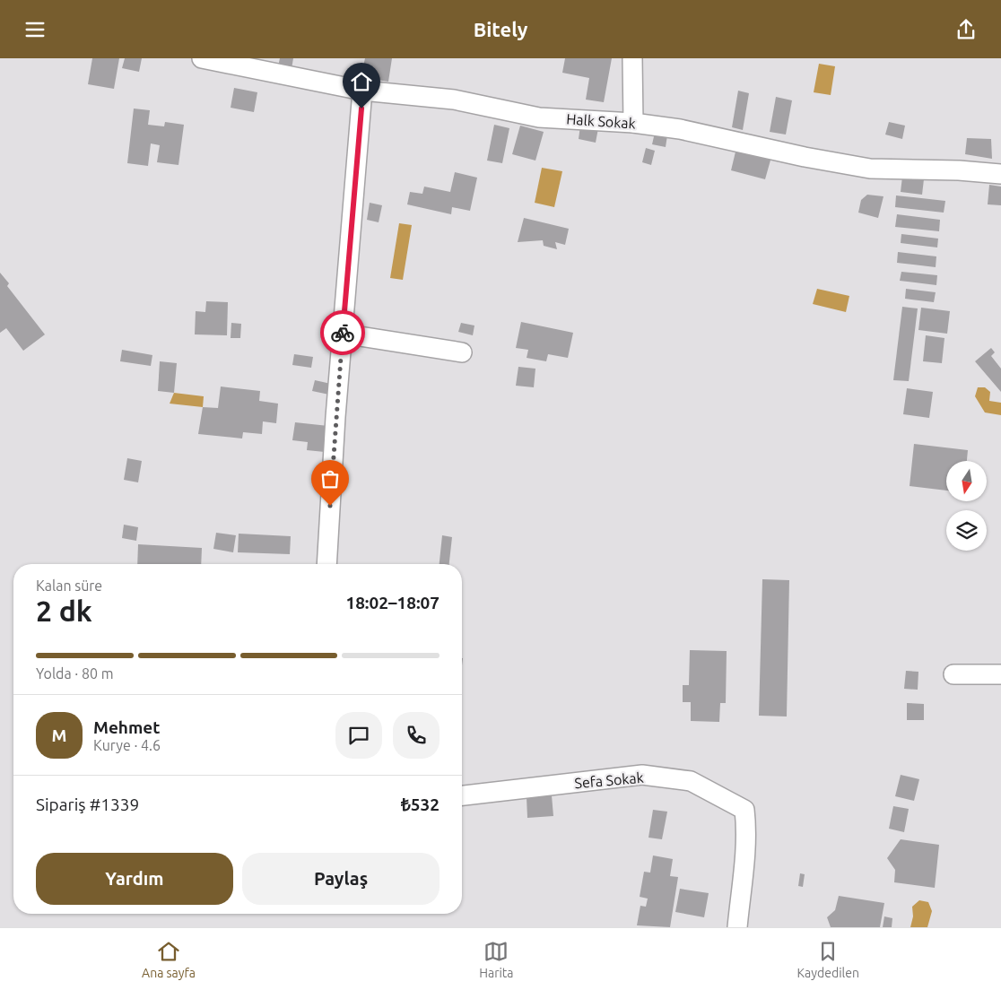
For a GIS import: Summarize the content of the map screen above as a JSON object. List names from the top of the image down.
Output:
{
  "streets": {
    "street": ["Halk Sokak", "Sefa Sokak"]
  },
  "north": "bottom",
  "page": {
    "header": "Bitely",
    "heading": ["2 dk", "Kalan süre", "18:02–18:07"],
    "panel": [
      "Mehmet",
      "Kurye · 4.6",
      "Sipariş #1339",
      "₺532"
    ],
    "bar": "Yolda · 80 m",
    "round": "M",
    "buttons": ["Yardım", "Paylaş"],
    "tabs": ["Ana sayfa", "Harita", "Kaydedilen"]
  }
}
